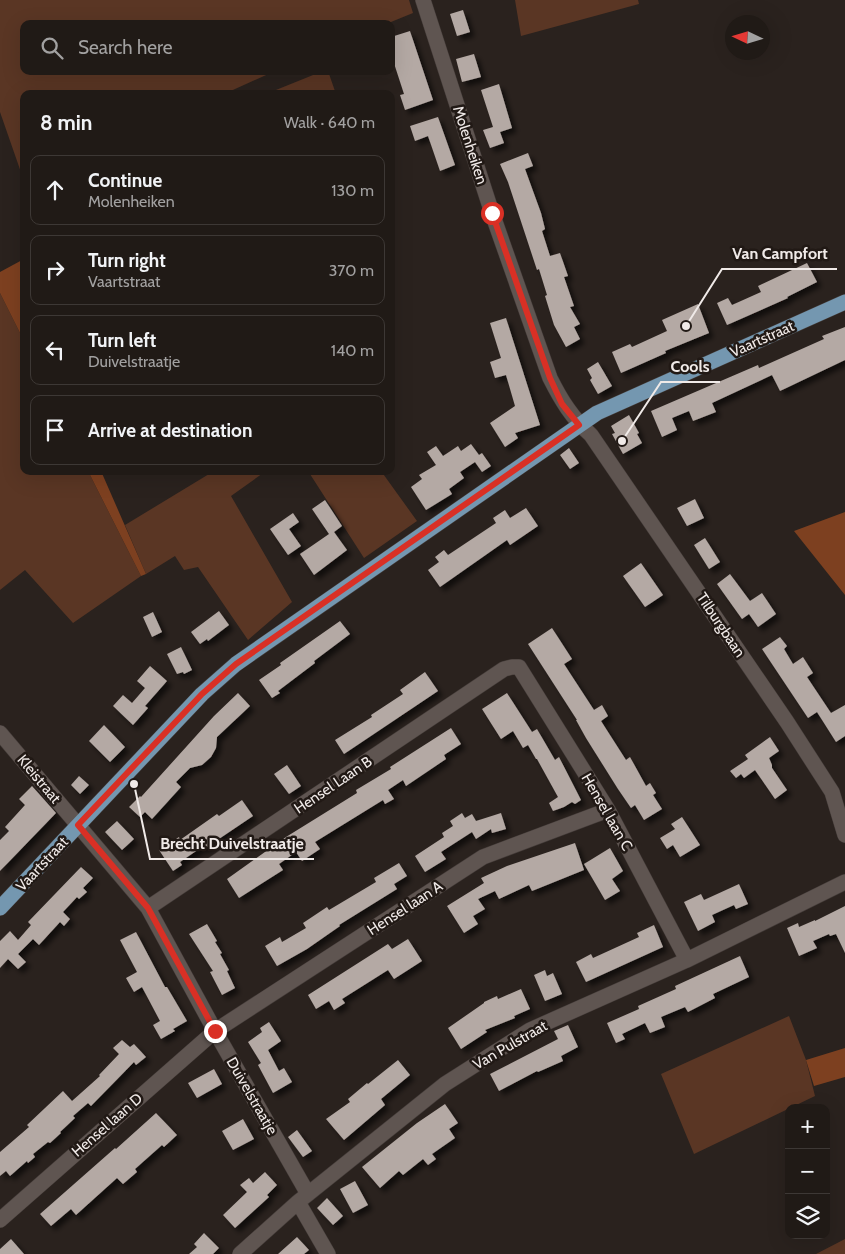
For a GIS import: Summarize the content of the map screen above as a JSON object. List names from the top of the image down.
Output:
{
  "streets": {
    "main road": ["Vaartstraat"],
    "street": [
      "Molenheiken",
      "Tilburgbaan",
      "Kleistraat",
      "Hensel Laan B",
      "Hensel laan C",
      "Hensel laan A",
      "Van Pulstraat",
      "Duivelstraatje",
      "Hensel laan D"
    ]
  },
  "crossings": [
    ["Molenheiken", "Vaartstraat"],
    ["Molenheiken", "Tilburgbaan"],
    ["Vaartstraat", "Tilburgbaan"],
    ["Vaartstraat", "Kleistraat"],
    ["Vaartstraat", "Duivelstraatje"],
    ["Kleistraat", "Duivelstraatje"],
    ["Hensel Laan B", "Hensel laan C"],
    ["Hensel Laan B", "Duivelstraatje"],
    ["Hensel laan C", "Hensel laan A"],
    ["Hensel laan C", "Van Pulstraat"],
    ["Hensel laan A", "Duivelstraatje"],
    ["Hensel laan A", "Hensel laan D"],
    ["Van Pulstraat", "Duivelstraatje"],
    ["Duivelstraatje", "Hensel laan D"]
  ],
  "places": ["Van Campfort", "Cools", "Brecht Duivelstraatje"],
  "north": "left",
  "page": {
    "search": "Search here",
    "heading": ["8 min", "Walk · 640 m"],
    "list": [
      ["Continue", "Molenheiken", "130 m"],
      ["Turn right", "Vaartstraat", "370 m"],
      ["Turn left", "Duivelstraatje", "140 m"],
      "Arrive at destination"
    ],
    "map_buttons": ["+", "−"]
  }
}
